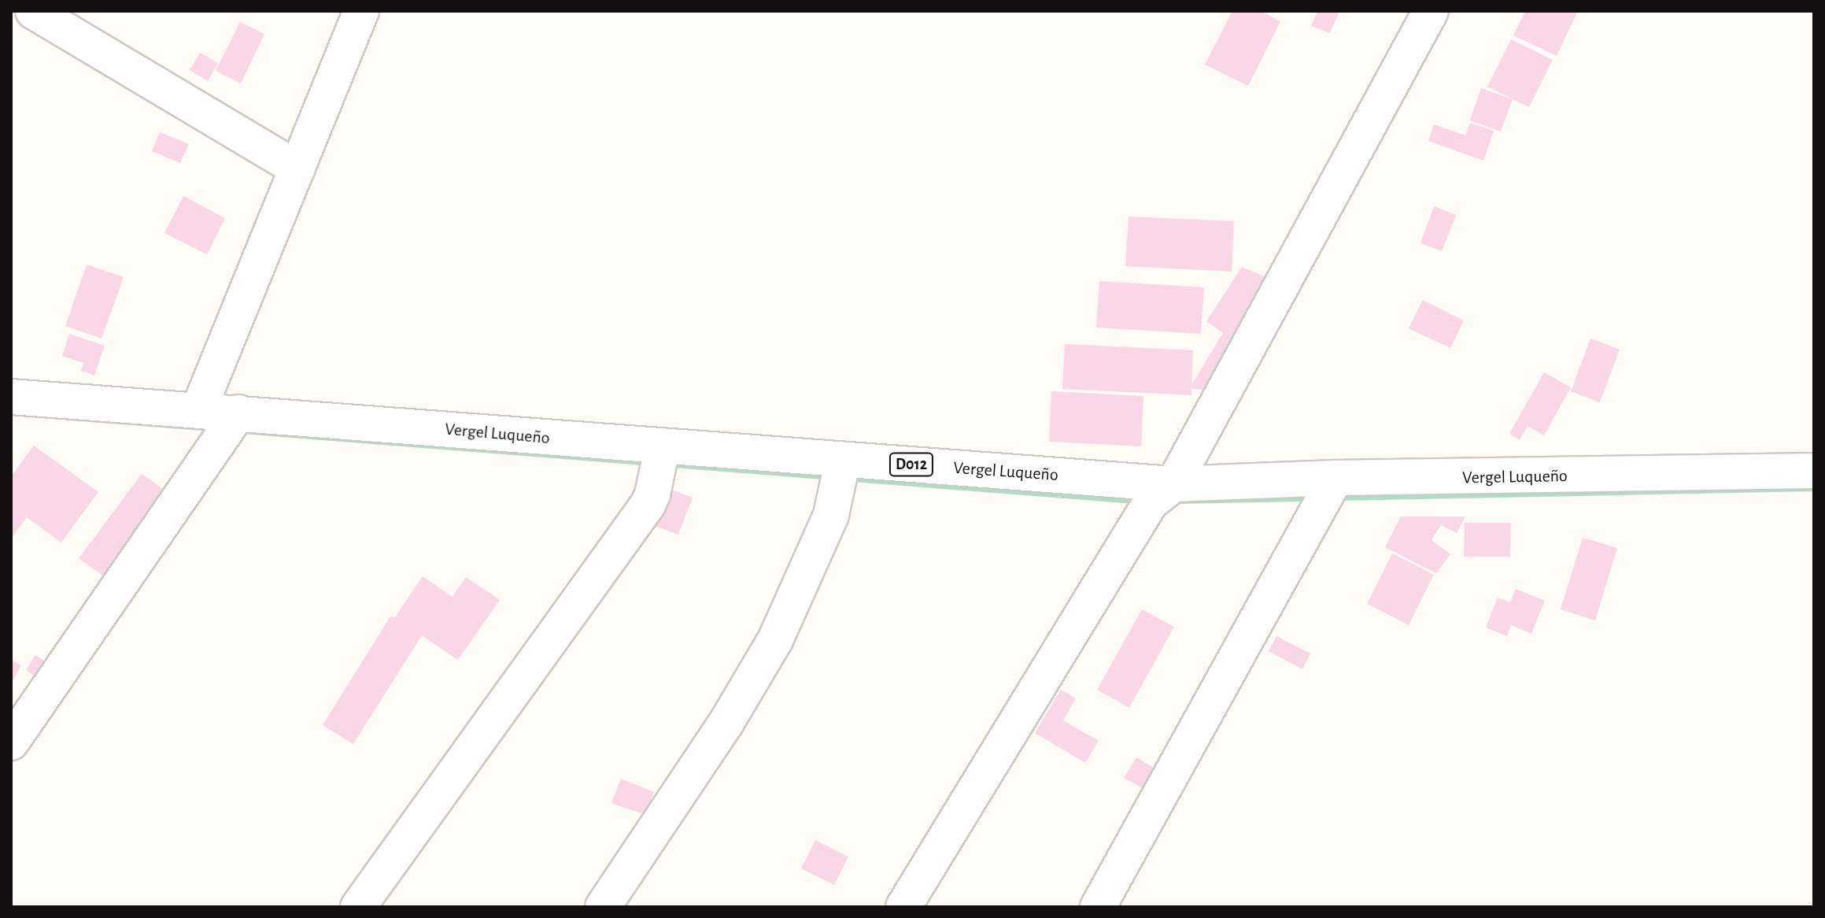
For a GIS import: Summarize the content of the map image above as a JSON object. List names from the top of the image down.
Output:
{
  "streets": {
    "street": ["Vergel Luqueño", "D012"]
  }
}
